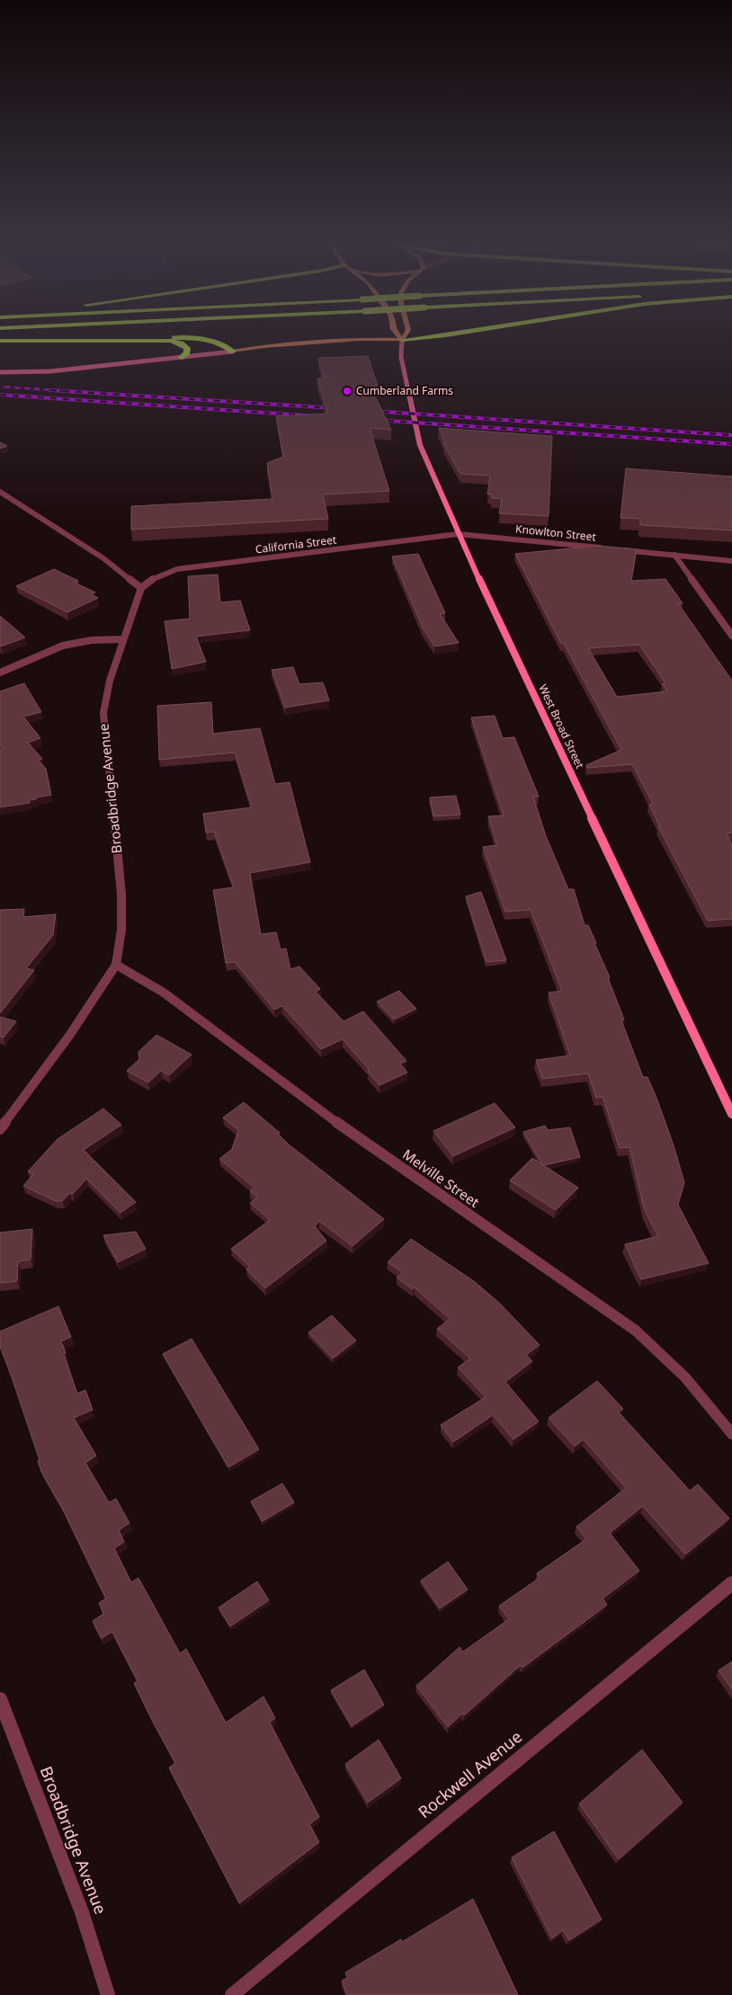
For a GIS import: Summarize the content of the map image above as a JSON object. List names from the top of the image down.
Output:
{
  "streets": {
    "main road": ["West Broad Street"],
    "street": [
      "Knowlton Street",
      "California Street",
      "Broadbridge Avenue",
      "Melville Street",
      "Rockwell Avenue"
    ]
  },
  "crossings": [
    ["Knowlton Street", "California Street"],
    ["Knowlton Street", "West Broad Street"],
    ["California Street", "West Broad Street"],
    ["California Street", "Broadbridge Avenue"],
    ["Broadbridge Avenue", "Melville Street"]
  ],
  "places": ["Cumberland Farms"]
}
